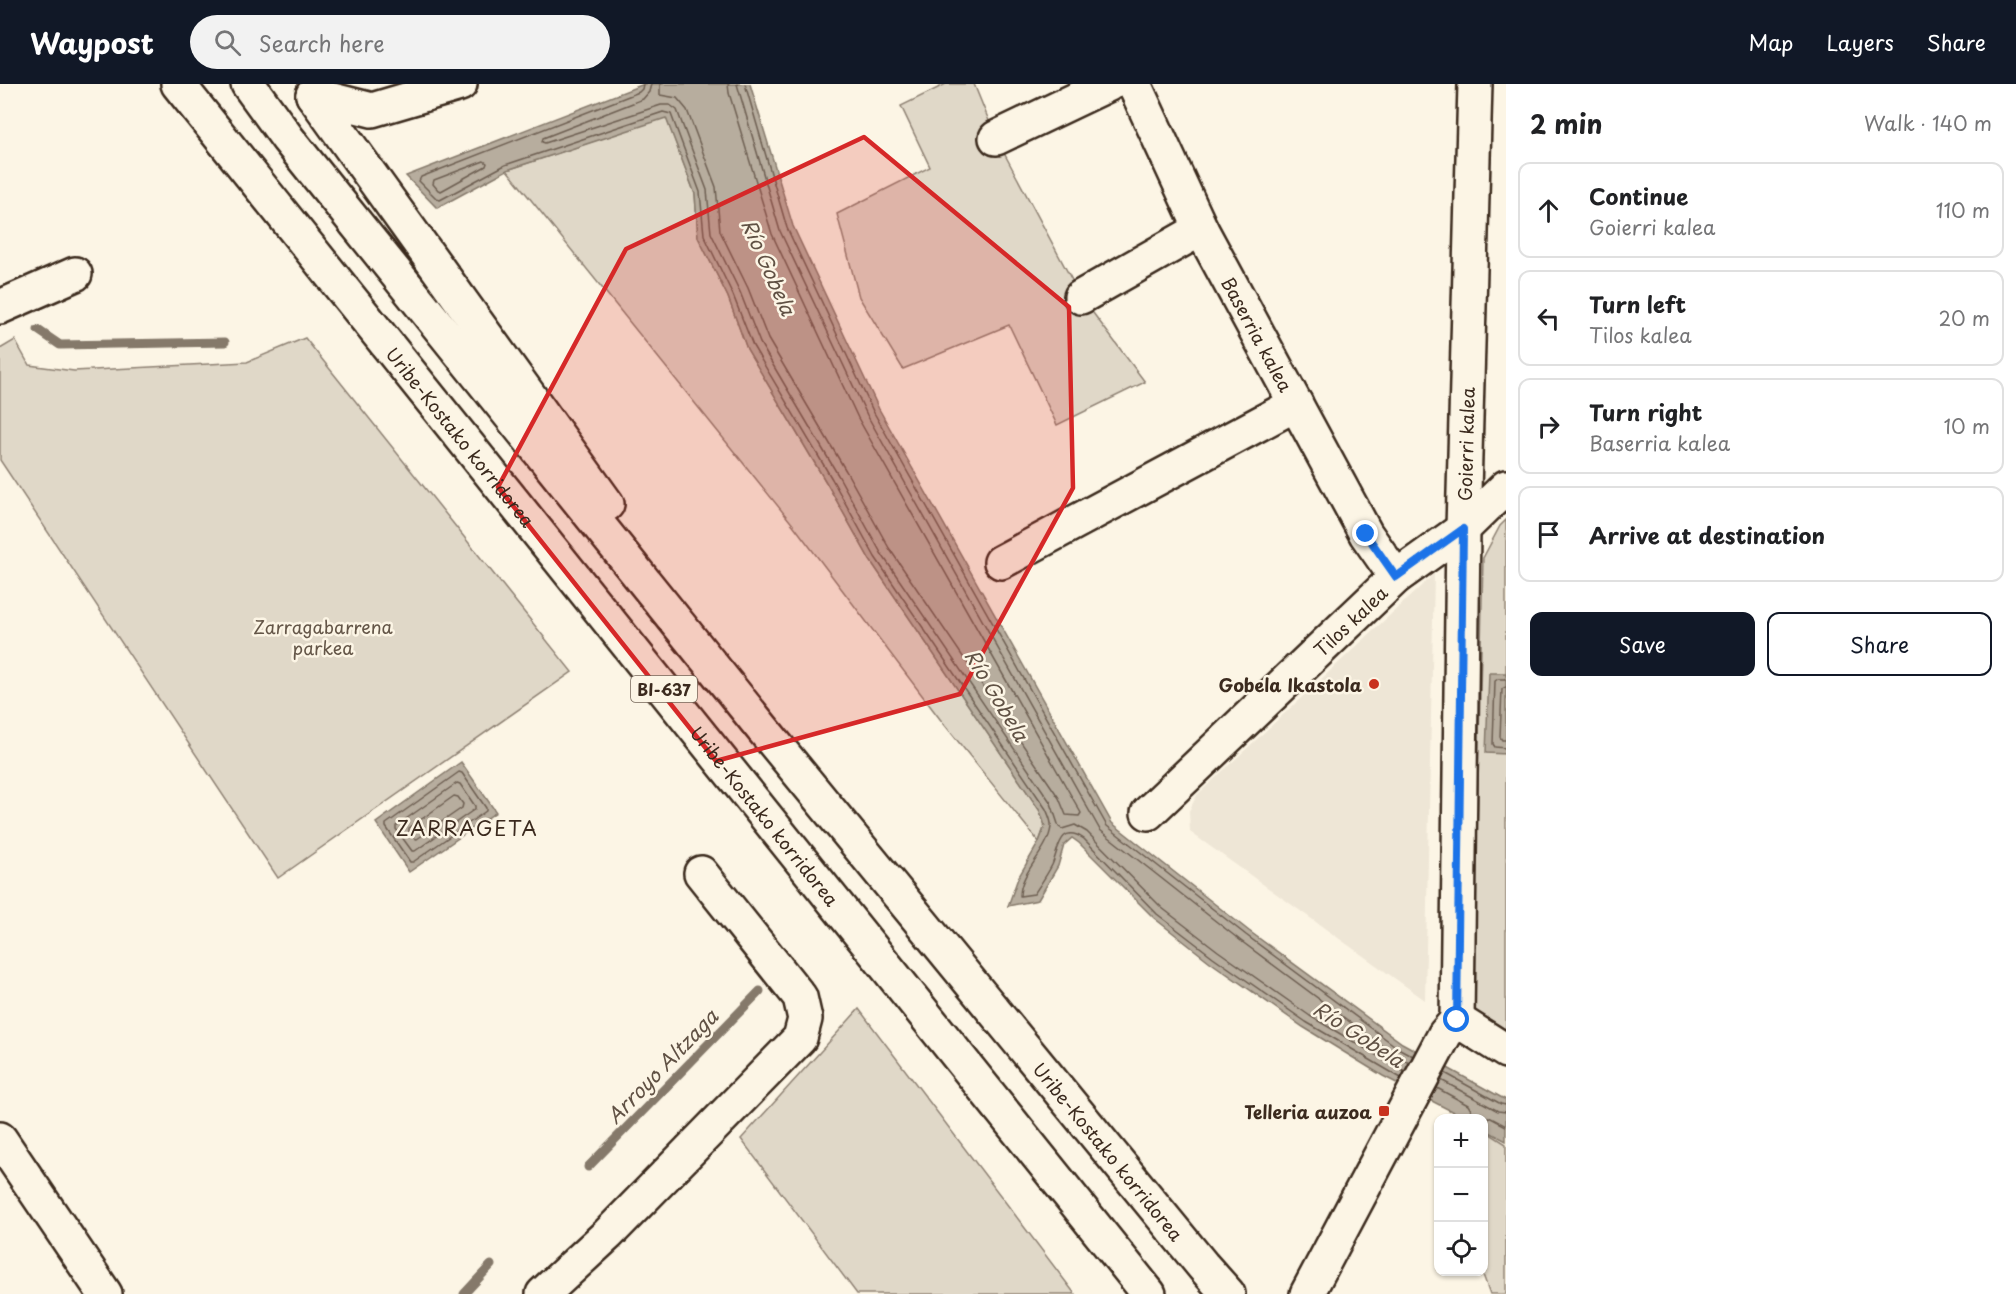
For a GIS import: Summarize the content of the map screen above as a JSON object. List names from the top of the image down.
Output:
{
  "streets": {
    "main road": [
      "Baserria kalea",
      "Uribe-Kostako korridorea",
      "Goierri kalea",
      "Tilos kalea",
      "BI-637"
    ]
  },
  "crossings": [
    ["Baserria kalea", "Tilos kalea"],
    ["Uribe-Kostako korridorea", "BI-637"],
    ["Goierri kalea", "Tilos kalea"]
  ],
  "districts": ["ZARRAGETA"],
  "water": ["Río Gobela", "Arroyo Altzaga"],
  "parks": ["Zarragabarrena parkea"],
  "places": {
    "other": ["Gobela Ikastola"],
    "transit": ["Telleria auzoa"]
  },
  "page": {
    "header": "Waypost",
    "search": "Search here",
    "nav": ["Map", "Layers", "Share"],
    "heading": ["2 min", "Walk · 140 m"],
    "list": [
      ["Continue", "Goierri kalea", "110 m"],
      ["Turn left", "Tilos kalea", "20 m"],
      ["Turn right", "Baserria kalea", "10 m"],
      "Arrive at destination"
    ],
    "buttons": ["Save", "Share"],
    "map_buttons": ["+", "−"]
  }
}
